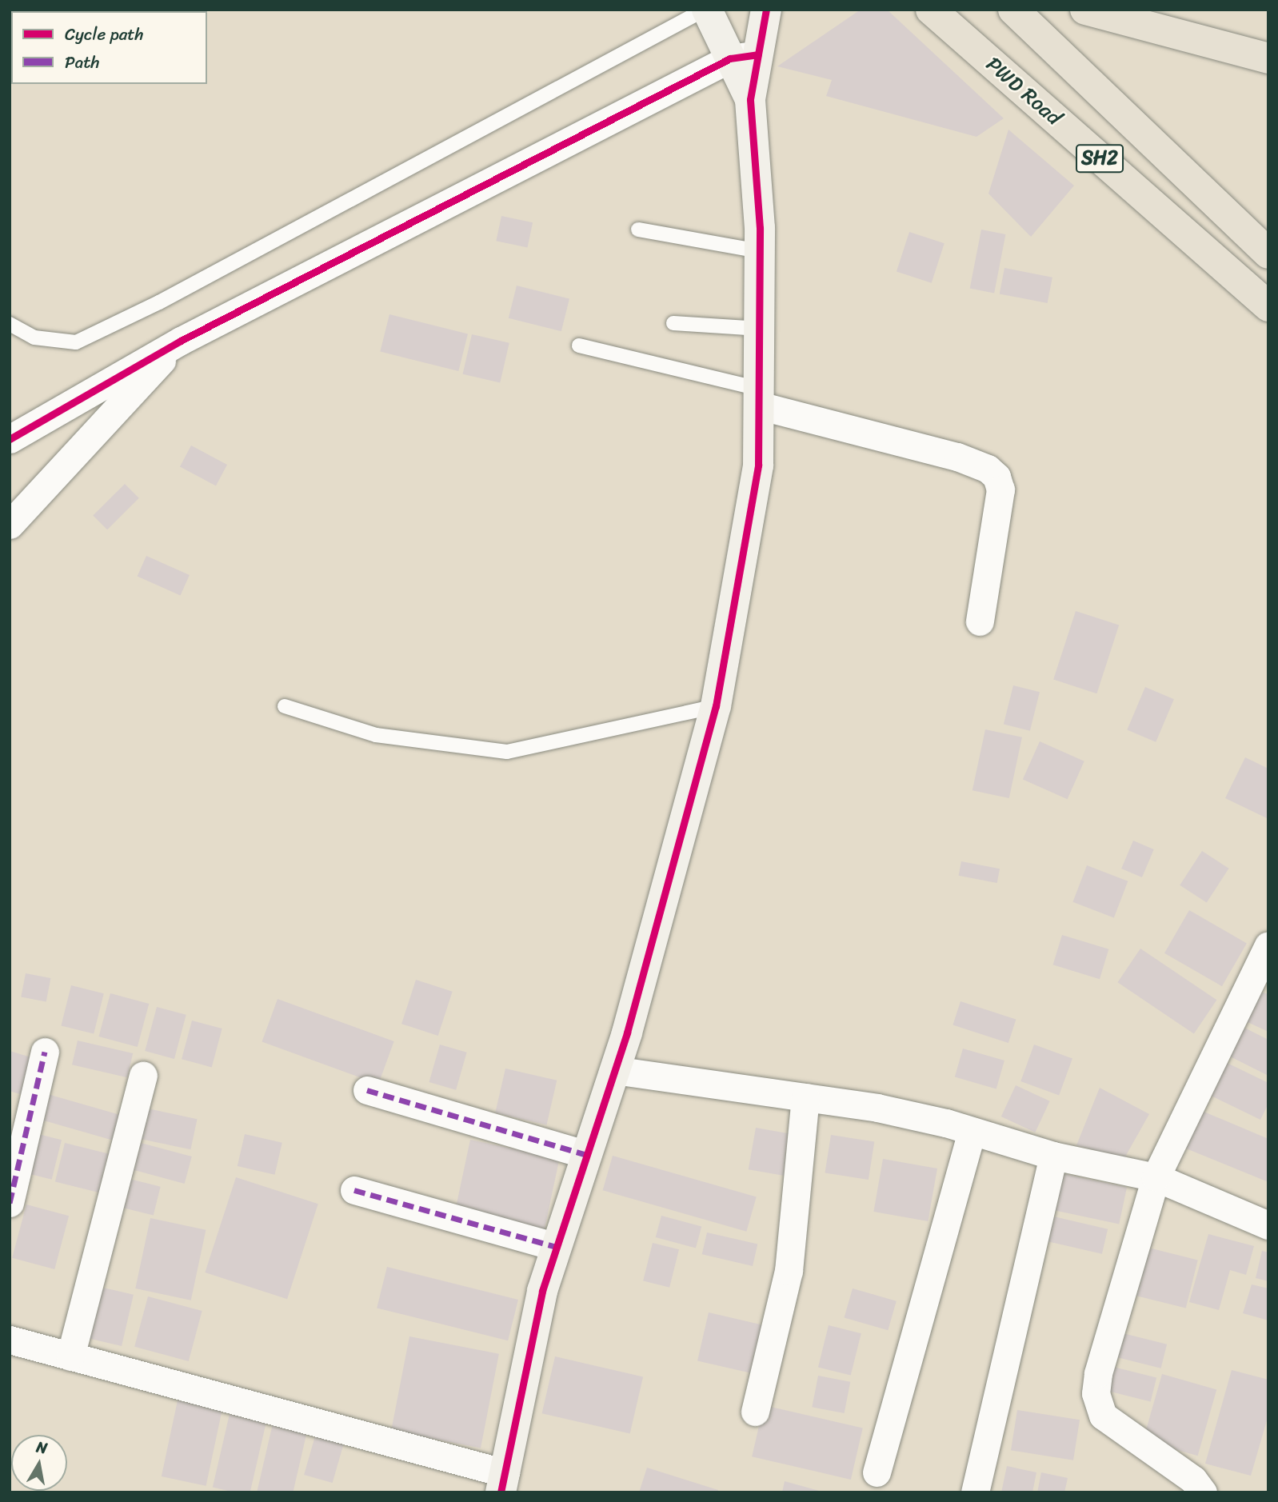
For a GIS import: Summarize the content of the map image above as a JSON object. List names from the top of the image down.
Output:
{
  "streets": {
    "main road": ["PWD Road", "SH2"]
  },
  "legend": ["Cycle path", "Path"],
  "north": "top"
}
